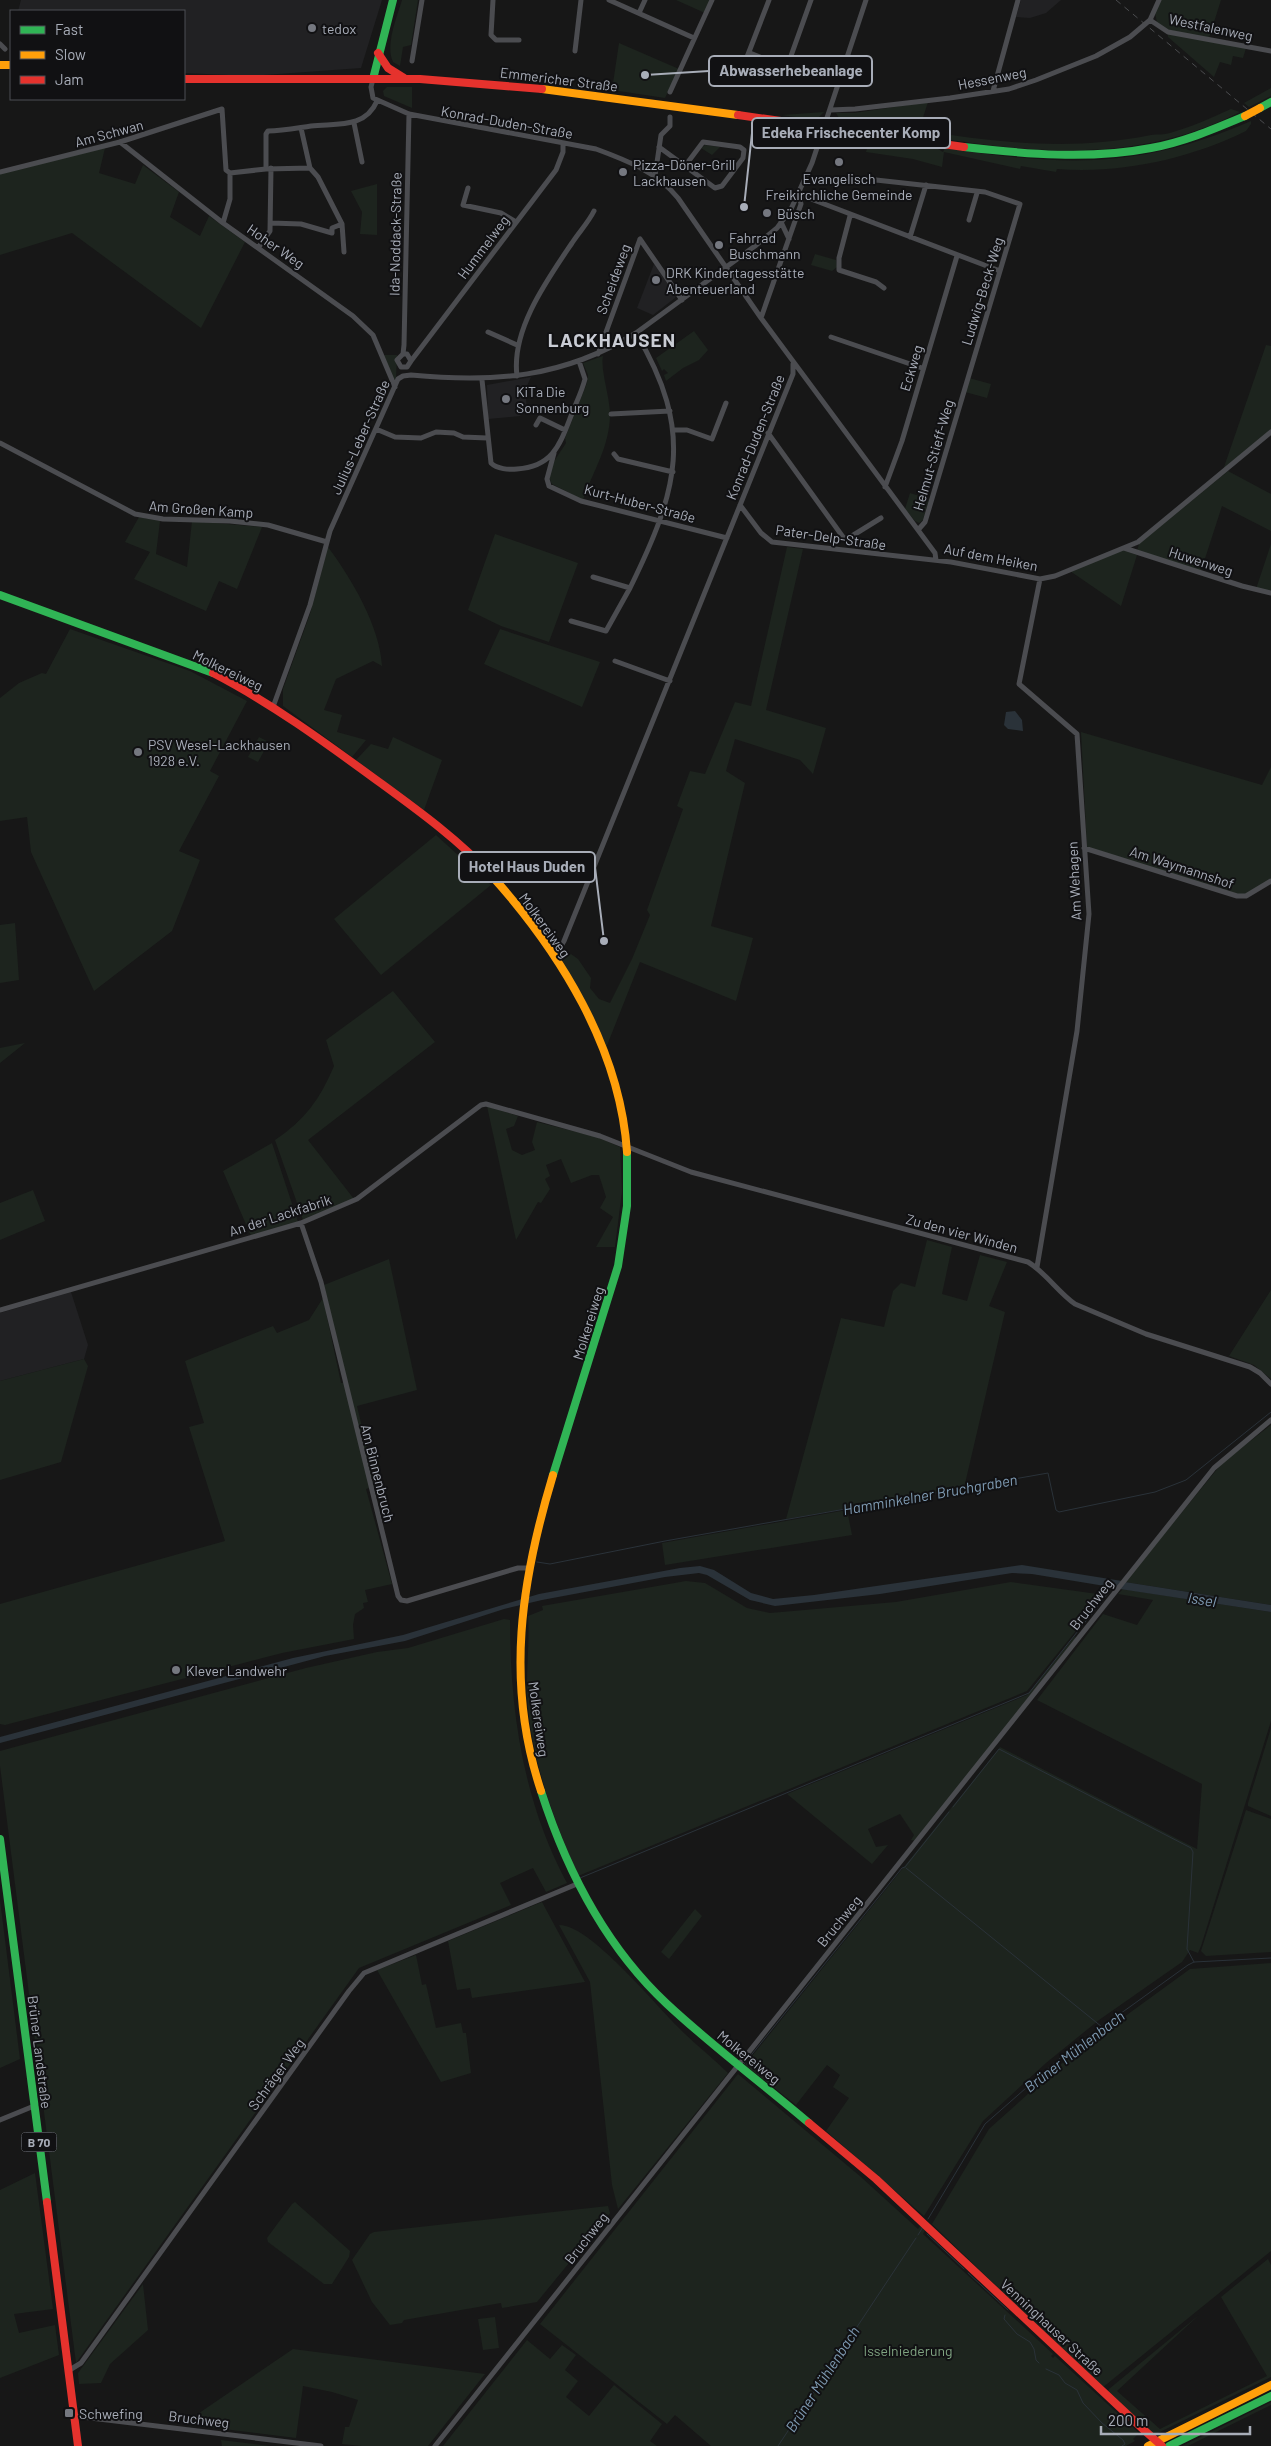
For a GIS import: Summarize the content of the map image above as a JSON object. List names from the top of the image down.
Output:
{
  "streets": {
    "main road": [
      "Emmericher Straße",
      "Molkereiweg",
      "Brüner Landstraße",
      "B 70",
      "Venninghauser Straße"
    ],
    "street": [
      "Westfalenweg",
      "Hessenweg",
      "Konrad-Duden-Straße",
      "Am Schwan",
      "Ida-Noddack-Straße",
      "Hoher Weg",
      "Hummelweg",
      "Scheideweg",
      "Ludwig-Beck-Weg",
      "Eckweg",
      "Julius-Leber-Straße",
      "Helmut-Stieff-Weg",
      "Kurt-Huber-Straße",
      "Am Großen Kamp",
      "Pater-Delp-Straße",
      "Auf dem Heiken",
      "Huwenweg",
      "Am Waymannshof",
      "Am Wehagen",
      "An der Lackfabrik",
      "Zu den vier Winden",
      "Am Binnenbruch",
      "Bruchweg",
      "Schräger Weg"
    ]
  },
  "crossings": [
    ["Westfalenweg", "Hessenweg"],
    ["Hessenweg", "Julius-Leber-Straße"],
    ["Emmericher Straße", "Julius-Leber-Straße"],
    ["Konrad-Duden-Straße", "Ida-Noddack-Straße"],
    ["Konrad-Duden-Straße", "Hummelweg"],
    ["Konrad-Duden-Straße", "Julius-Leber-Straße"],
    ["Konrad-Duden-Straße", "Kurt-Huber-Straße"],
    ["Konrad-Duden-Straße", "Pater-Delp-Straße"],
    ["Konrad-Duden-Straße", "Auf dem Heiken"],
    ["Konrad-Duden-Straße", "Molkereiweg"],
    ["Am Schwan", "Hoher Weg"],
    ["Ida-Noddack-Straße", "Hummelweg"],
    ["Hoher Weg", "Julius-Leber-Straße"],
    ["Scheideweg", "Julius-Leber-Straße"],
    ["Ludwig-Beck-Weg", "Helmut-Stieff-Weg"],
    ["Eckweg", "Auf dem Heiken"],
    ["Julius-Leber-Straße", "Am Großen Kamp"],
    ["Julius-Leber-Straße", "Molkereiweg"],
    ["Helmut-Stieff-Weg", "Auf dem Heiken"],
    ["Pater-Delp-Straße", "Auf dem Heiken"],
    ["Auf dem Heiken", "Huwenweg"],
    ["Auf dem Heiken", "Am Wehagen"],
    ["Molkereiweg", "An der Lackfabrik"],
    ["Molkereiweg", "Zu den vier Winden"],
    ["Molkereiweg", "Am Binnenbruch"],
    ["Molkereiweg", "Bruchweg"],
    ["Molkereiweg", "Schräger Weg"],
    ["Molkereiweg", "Venninghauser Straße"],
    ["Am Waymannshof", "Am Wehagen"],
    ["Am Wehagen", "Zu den vier Winden"],
    ["An der Lackfabrik", "Zu den vier Winden"],
    ["An der Lackfabrik", "Am Binnenbruch"],
    ["Bruchweg", "Brüner Landstraße"],
    ["Brüner Landstraße", "Schräger Weg"]
  ],
  "districts": ["LACKHAUSEN"],
  "water": ["Hamminkelner Bruchgraben", "Issel", "Brüner Mühlenbach"],
  "parks": ["Isselniederung"],
  "places": {
    "other": [
      "tedox",
      "Abwasserhebeanlage",
      "Evangelisch Freikirchliche Gemeinde",
      "Pizza-Döner-Grill Lackhausen",
      "Edeka Frischecenter Komp",
      "Büsch",
      "Fahrrad Buschmann",
      "DRK Kindertagesstätte Abenteuerland",
      "KiTa Die Sonnenburg",
      "PSV Wesel-Lackhausen 1928 e.V.",
      "Hotel Haus Duden",
      "Klever Landwehr"
    ],
    "transit": ["Schwefing"]
  },
  "legend": ["Fast", "Slow", "Jam"],
  "scale_bar": "200 m"
}
